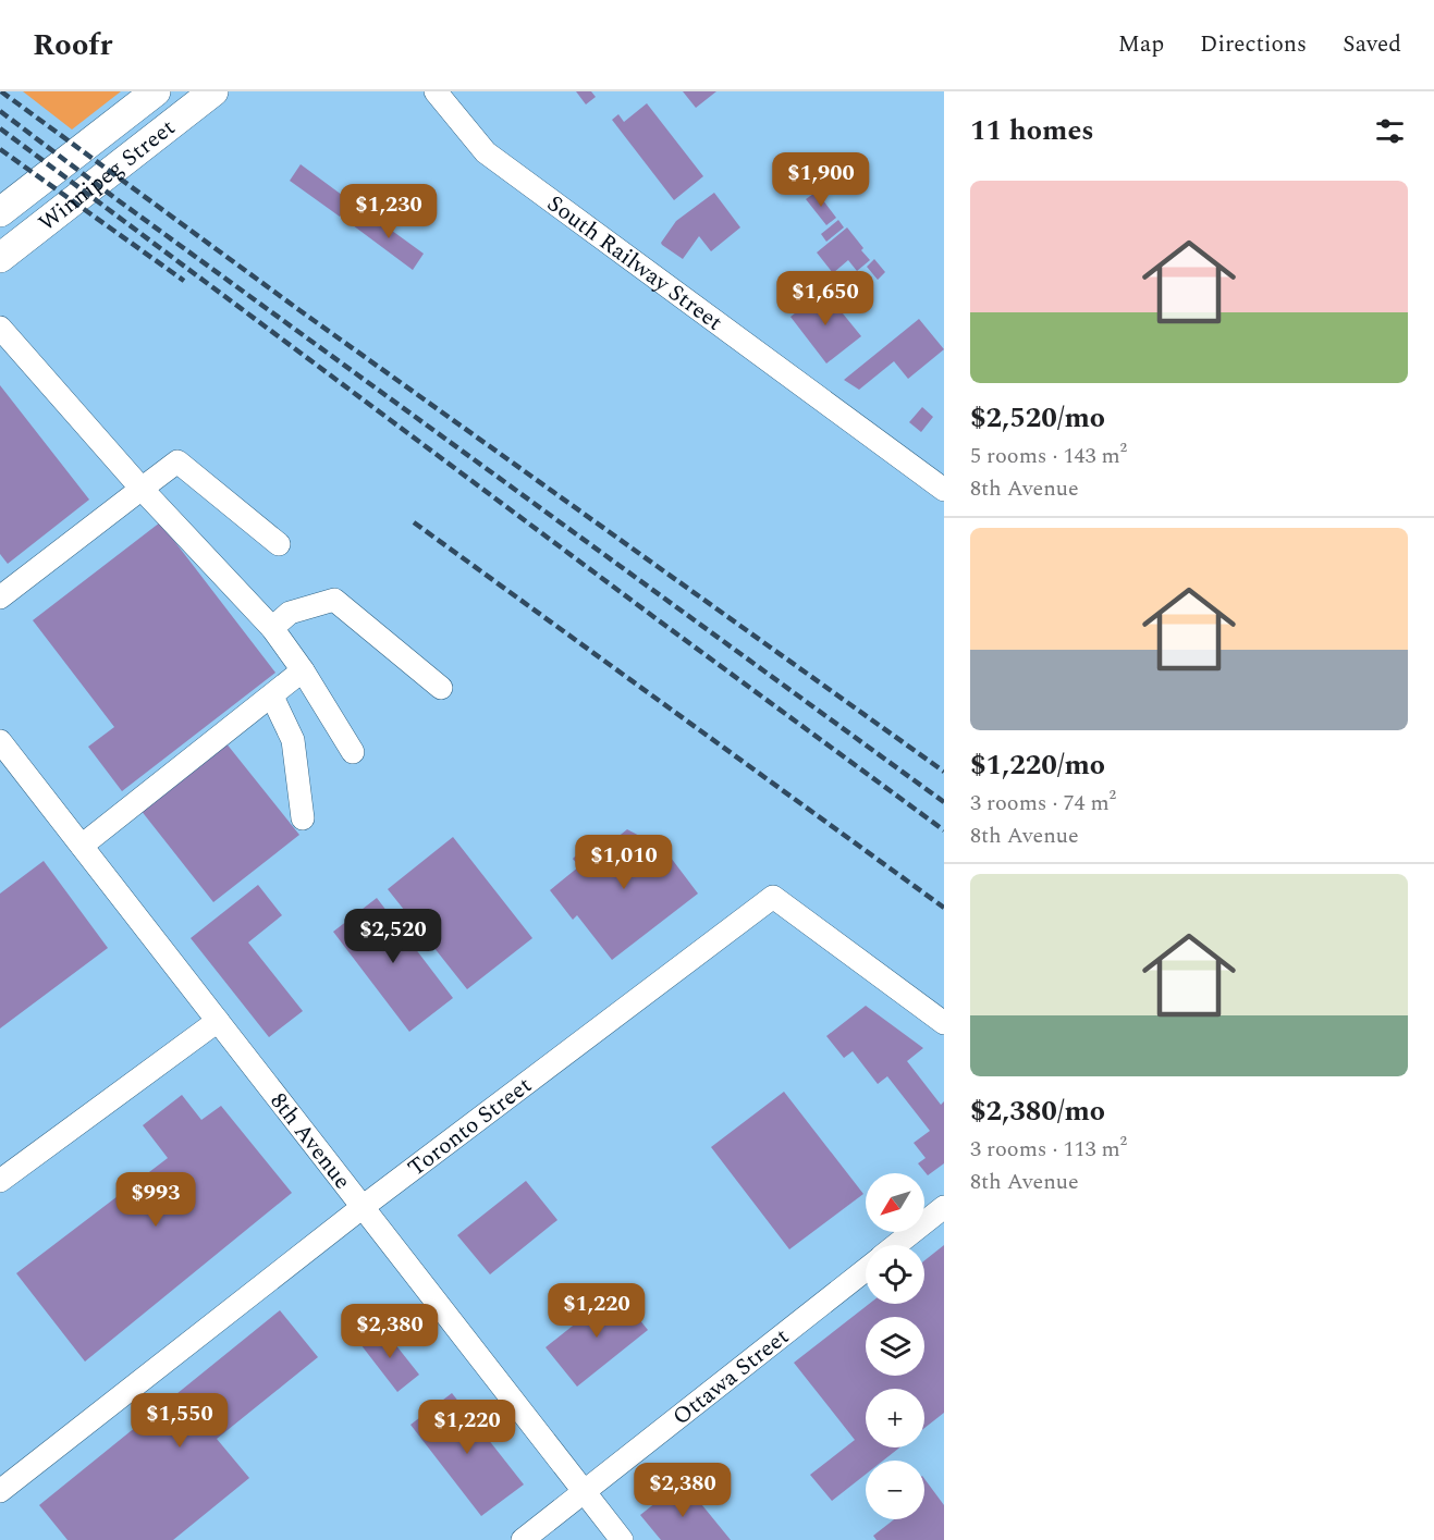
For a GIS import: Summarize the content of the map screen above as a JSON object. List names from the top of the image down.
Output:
{
  "streets": {
    "main road": ["Winnipeg Street"],
    "street": [
      "South Railway Street",
      "Toronto Street",
      "8th Avenue",
      "Ottawa Street"
    ]
  },
  "crossings": [
    ["Toronto Street", "8th Avenue"],
    ["8th Avenue", "Ottawa Street"]
  ],
  "north": "bottom left",
  "page": {
    "header": "Roofr",
    "nav": ["Map", "Directions", "Saved"],
    "heading": "11 homes",
    "price": [
      "$1,900",
      "$1,230",
      "$1,650",
      "$1,010",
      "$2,520",
      "$993",
      "$1,220",
      "$2,380",
      "$1,550",
      "$1,220",
      "$2,380"
    ],
    "list": [
      {
        "name": "$2,520/mo",
        "note": "5 rooms · 143 m² · 8th Avenue"
      },
      {
        "name": "$1,220/mo",
        "note": "3 rooms · 74 m² · 8th Avenue"
      },
      {
        "name": "$2,380/mo",
        "note": "3 rooms · 113 m² · 8th Avenue"
      }
    ],
    "map_buttons": ["+", "−"]
  }
}
